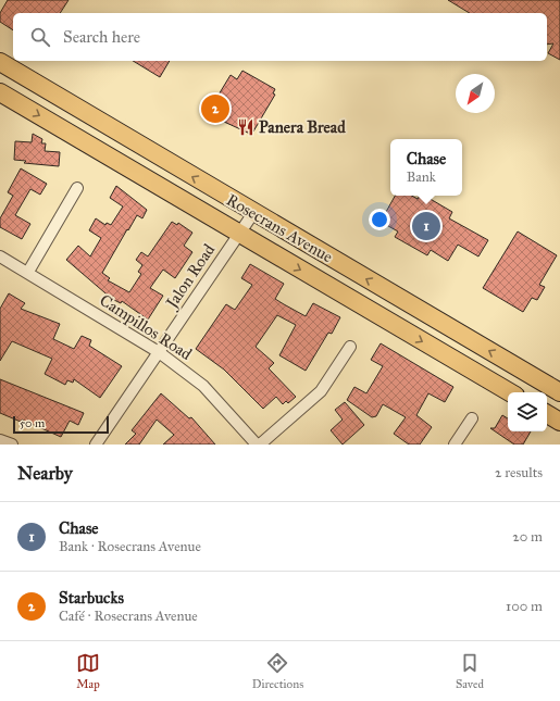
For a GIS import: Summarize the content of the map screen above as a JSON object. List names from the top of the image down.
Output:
{
  "streets": {
    "main road": ["Rosecrans Avenue"],
    "street": ["Jalon Road", "Campillos Road"]
  },
  "crossings": [
    ["Rosecrans Avenue", "Jalon Road"],
    ["Jalon Road", "Campillos Road"]
  ],
  "places": {
    "restaurant": ["Panera Bread"]
  },
  "scale_bar": "50 m",
  "north": "bottom left",
  "page": {
    "search": "Search here",
    "pins": ["2", "1"],
    "popup": ["Chase", "Bank"],
    "scale": "50 m",
    "heading": ["Nearby", "2 results"],
    "list": [
      {
        "mark": "1",
        "name": "Chase",
        "note": "Bank · Rosecrans Avenue",
        "value": "20 m"
      },
      {
        "mark": "2",
        "name": "Starbucks",
        "note": "Café · Rosecrans Avenue",
        "value": "100 m"
      }
    ],
    "nav": ["Map", "Directions", "Saved"]
  }
}
